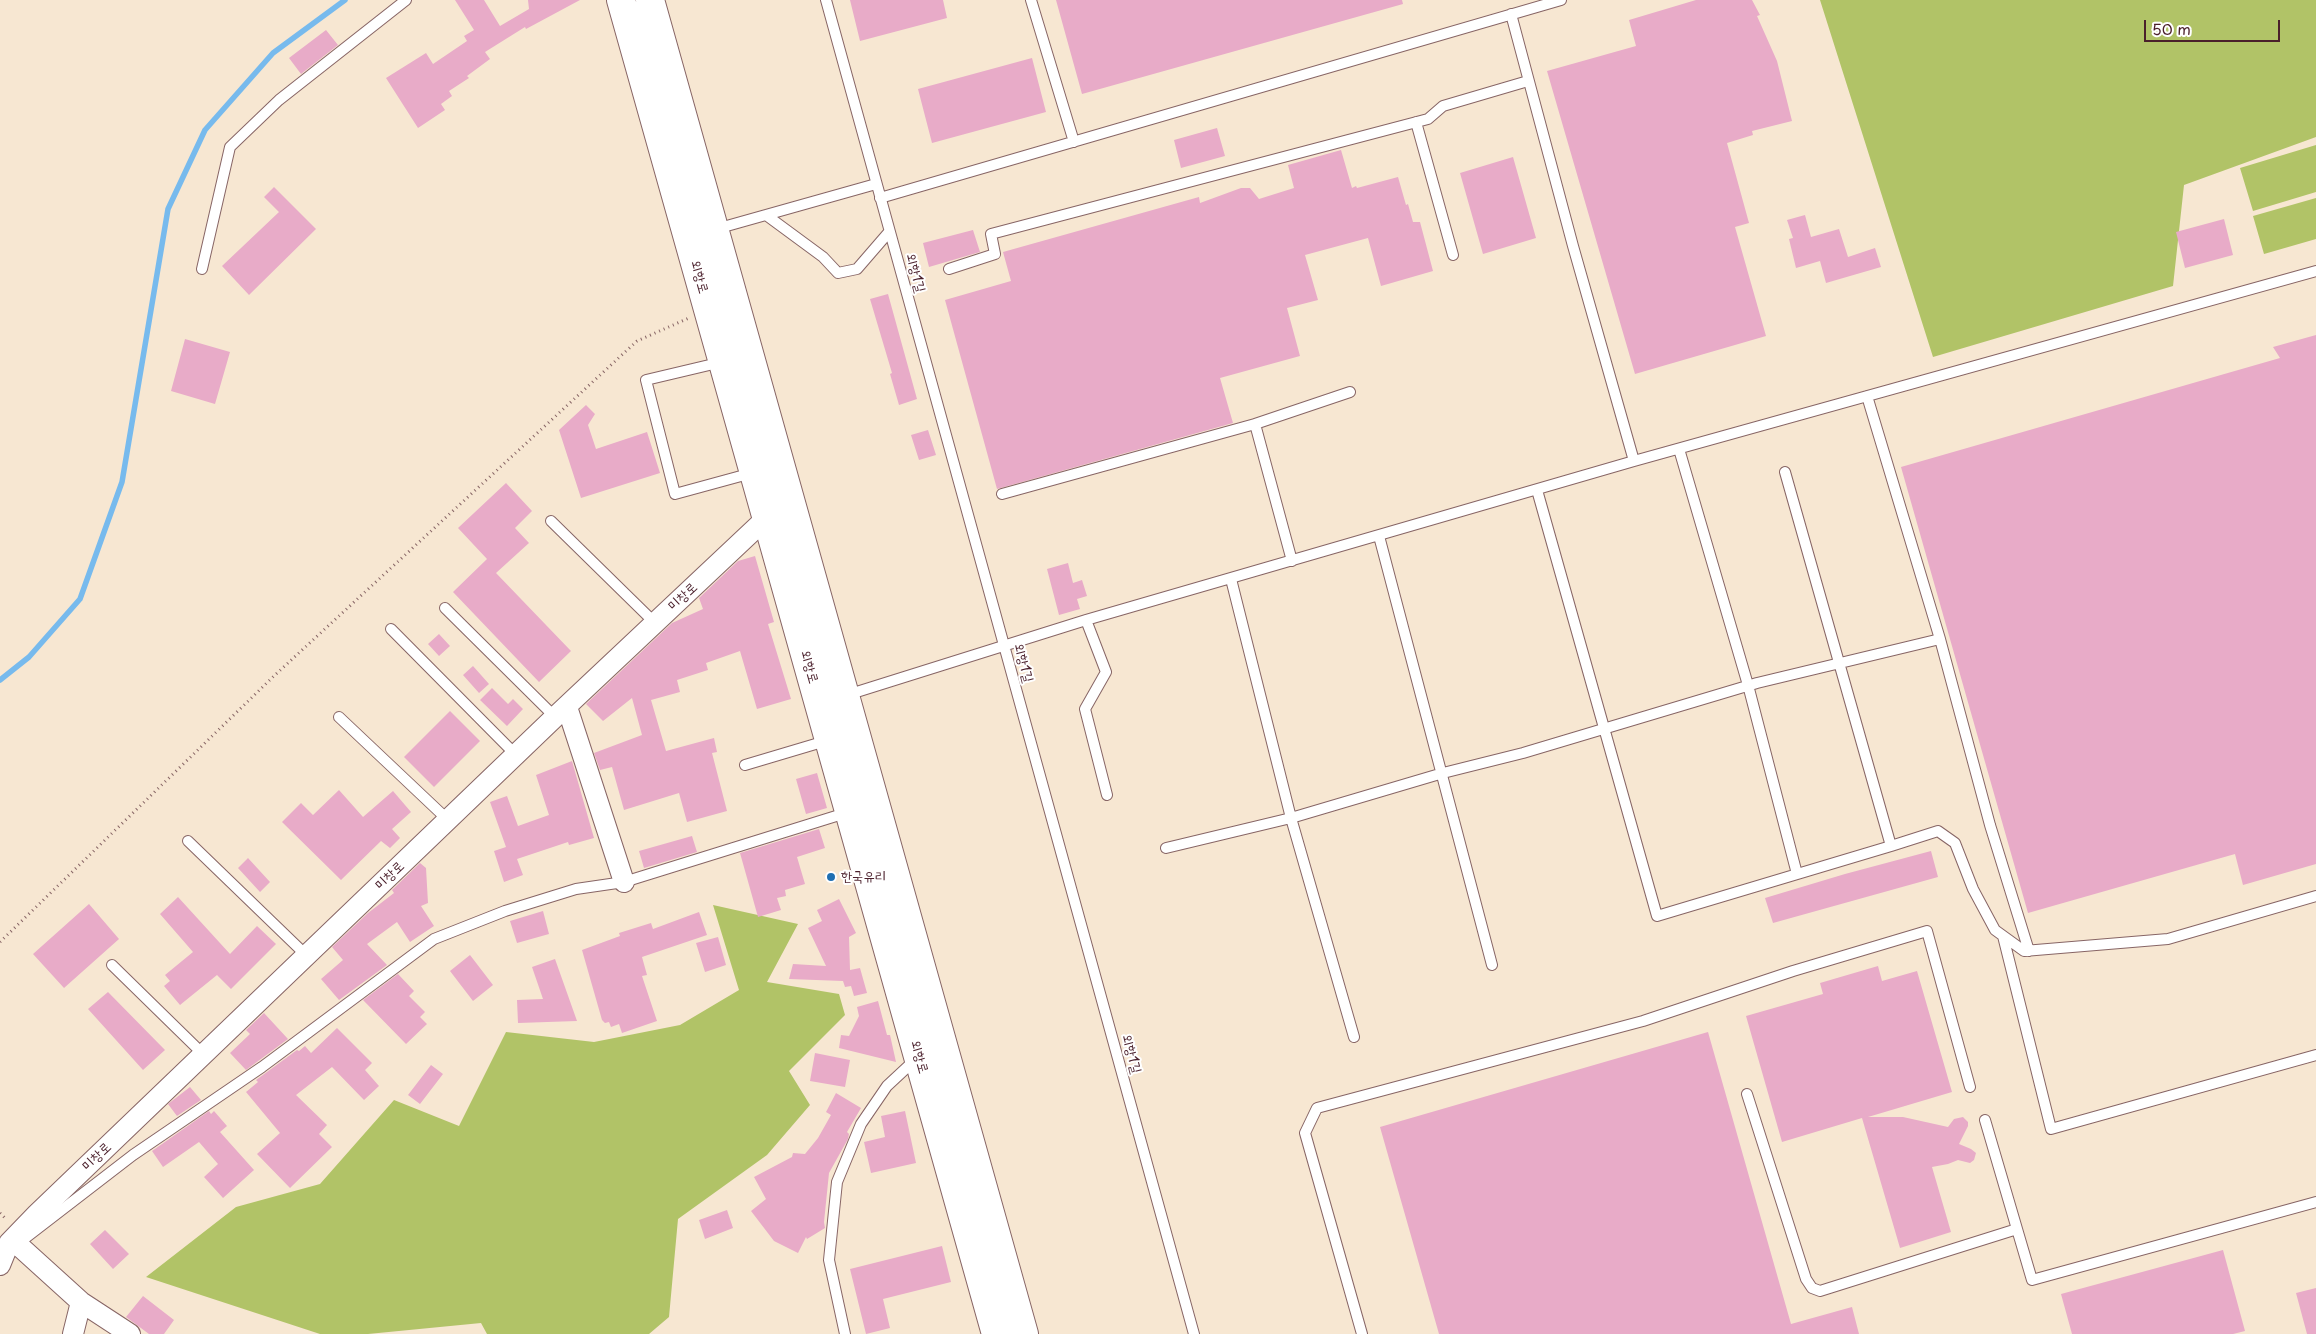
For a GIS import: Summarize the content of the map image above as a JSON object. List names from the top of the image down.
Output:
{
  "streets": {
    "main road": ["외항로"],
    "street": ["미창로"],
    "lane": ["외항1길"]
  },
  "crossings": [
    ["외항로", "미창로"]
  ],
  "places": ["한국유리"],
  "scale_bar": "50 m"
}
